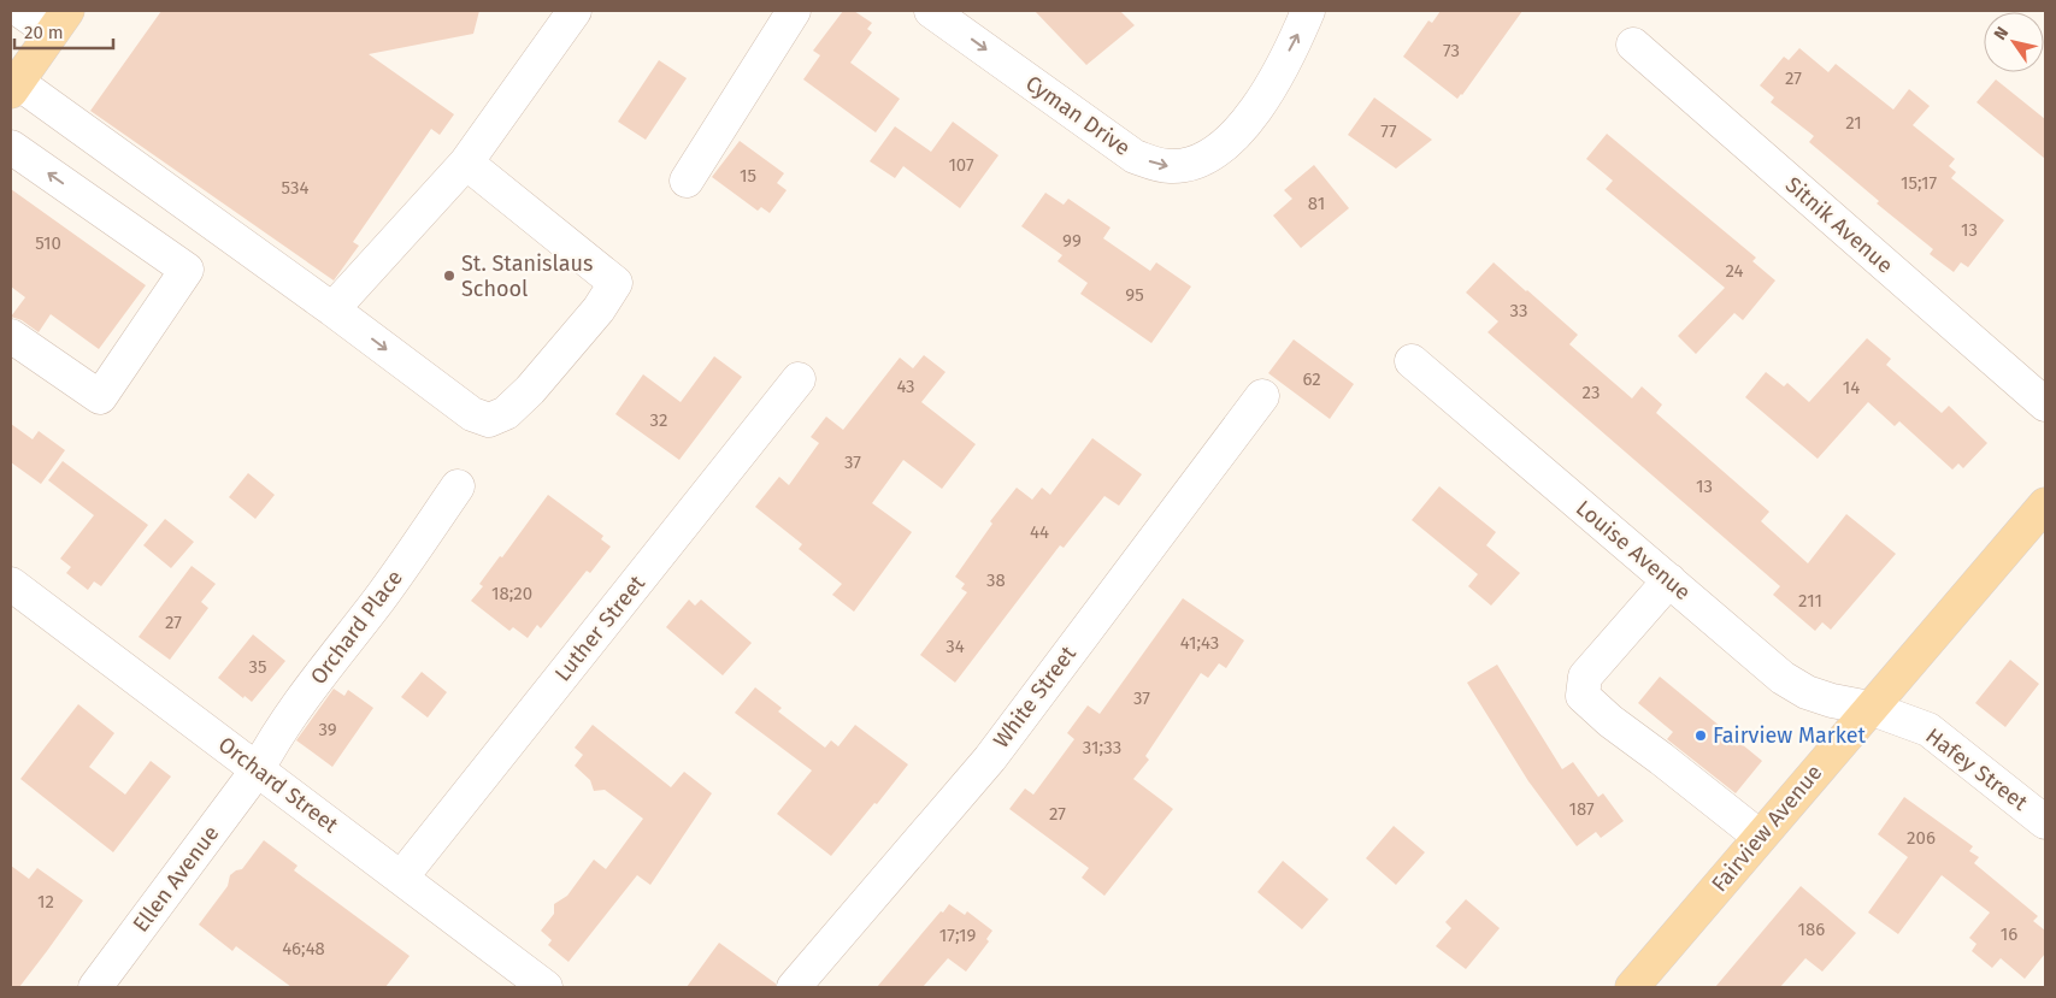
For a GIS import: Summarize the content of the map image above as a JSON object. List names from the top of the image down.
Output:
{
  "streets": {
    "main road": ["Fairview Avenue"],
    "street": [
      "Cyman Drive",
      "Sitnik Avenue",
      "Louise Avenue",
      "Orchard Place",
      "Luther Street",
      "White Street",
      "Hafey Street",
      "Orchard Street",
      "Ellen Avenue"
    ]
  },
  "crossings": [
    ["Louise Avenue", "Hafey Street"],
    ["Louise Avenue", "Fairview Avenue"],
    ["Orchard Place", "Orchard Street"],
    ["Orchard Place", "Ellen Avenue"],
    ["Luther Street", "Orchard Street"],
    ["Hafey Street", "Fairview Avenue"],
    ["Orchard Street", "Ellen Avenue"]
  ],
  "places": ["St. Stanislaus School", "Fairview Market"],
  "house_numbers": [
    "73",
    "27",
    "21",
    "77",
    "107",
    "15",
    "15;17",
    "534",
    "81",
    "13",
    "99",
    "510",
    "24",
    "95",
    "33",
    "62",
    "43",
    "14",
    "23",
    "32",
    "37",
    "13",
    "44",
    "38",
    "18;20",
    "211",
    "27",
    "41;43",
    "34",
    "35",
    "37",
    "39",
    "31;33",
    "187",
    "27",
    "206",
    "12",
    "186",
    "16",
    "17;19",
    "46;48"
  ],
  "scale_bar": "20 m",
  "north": "top left"
}
